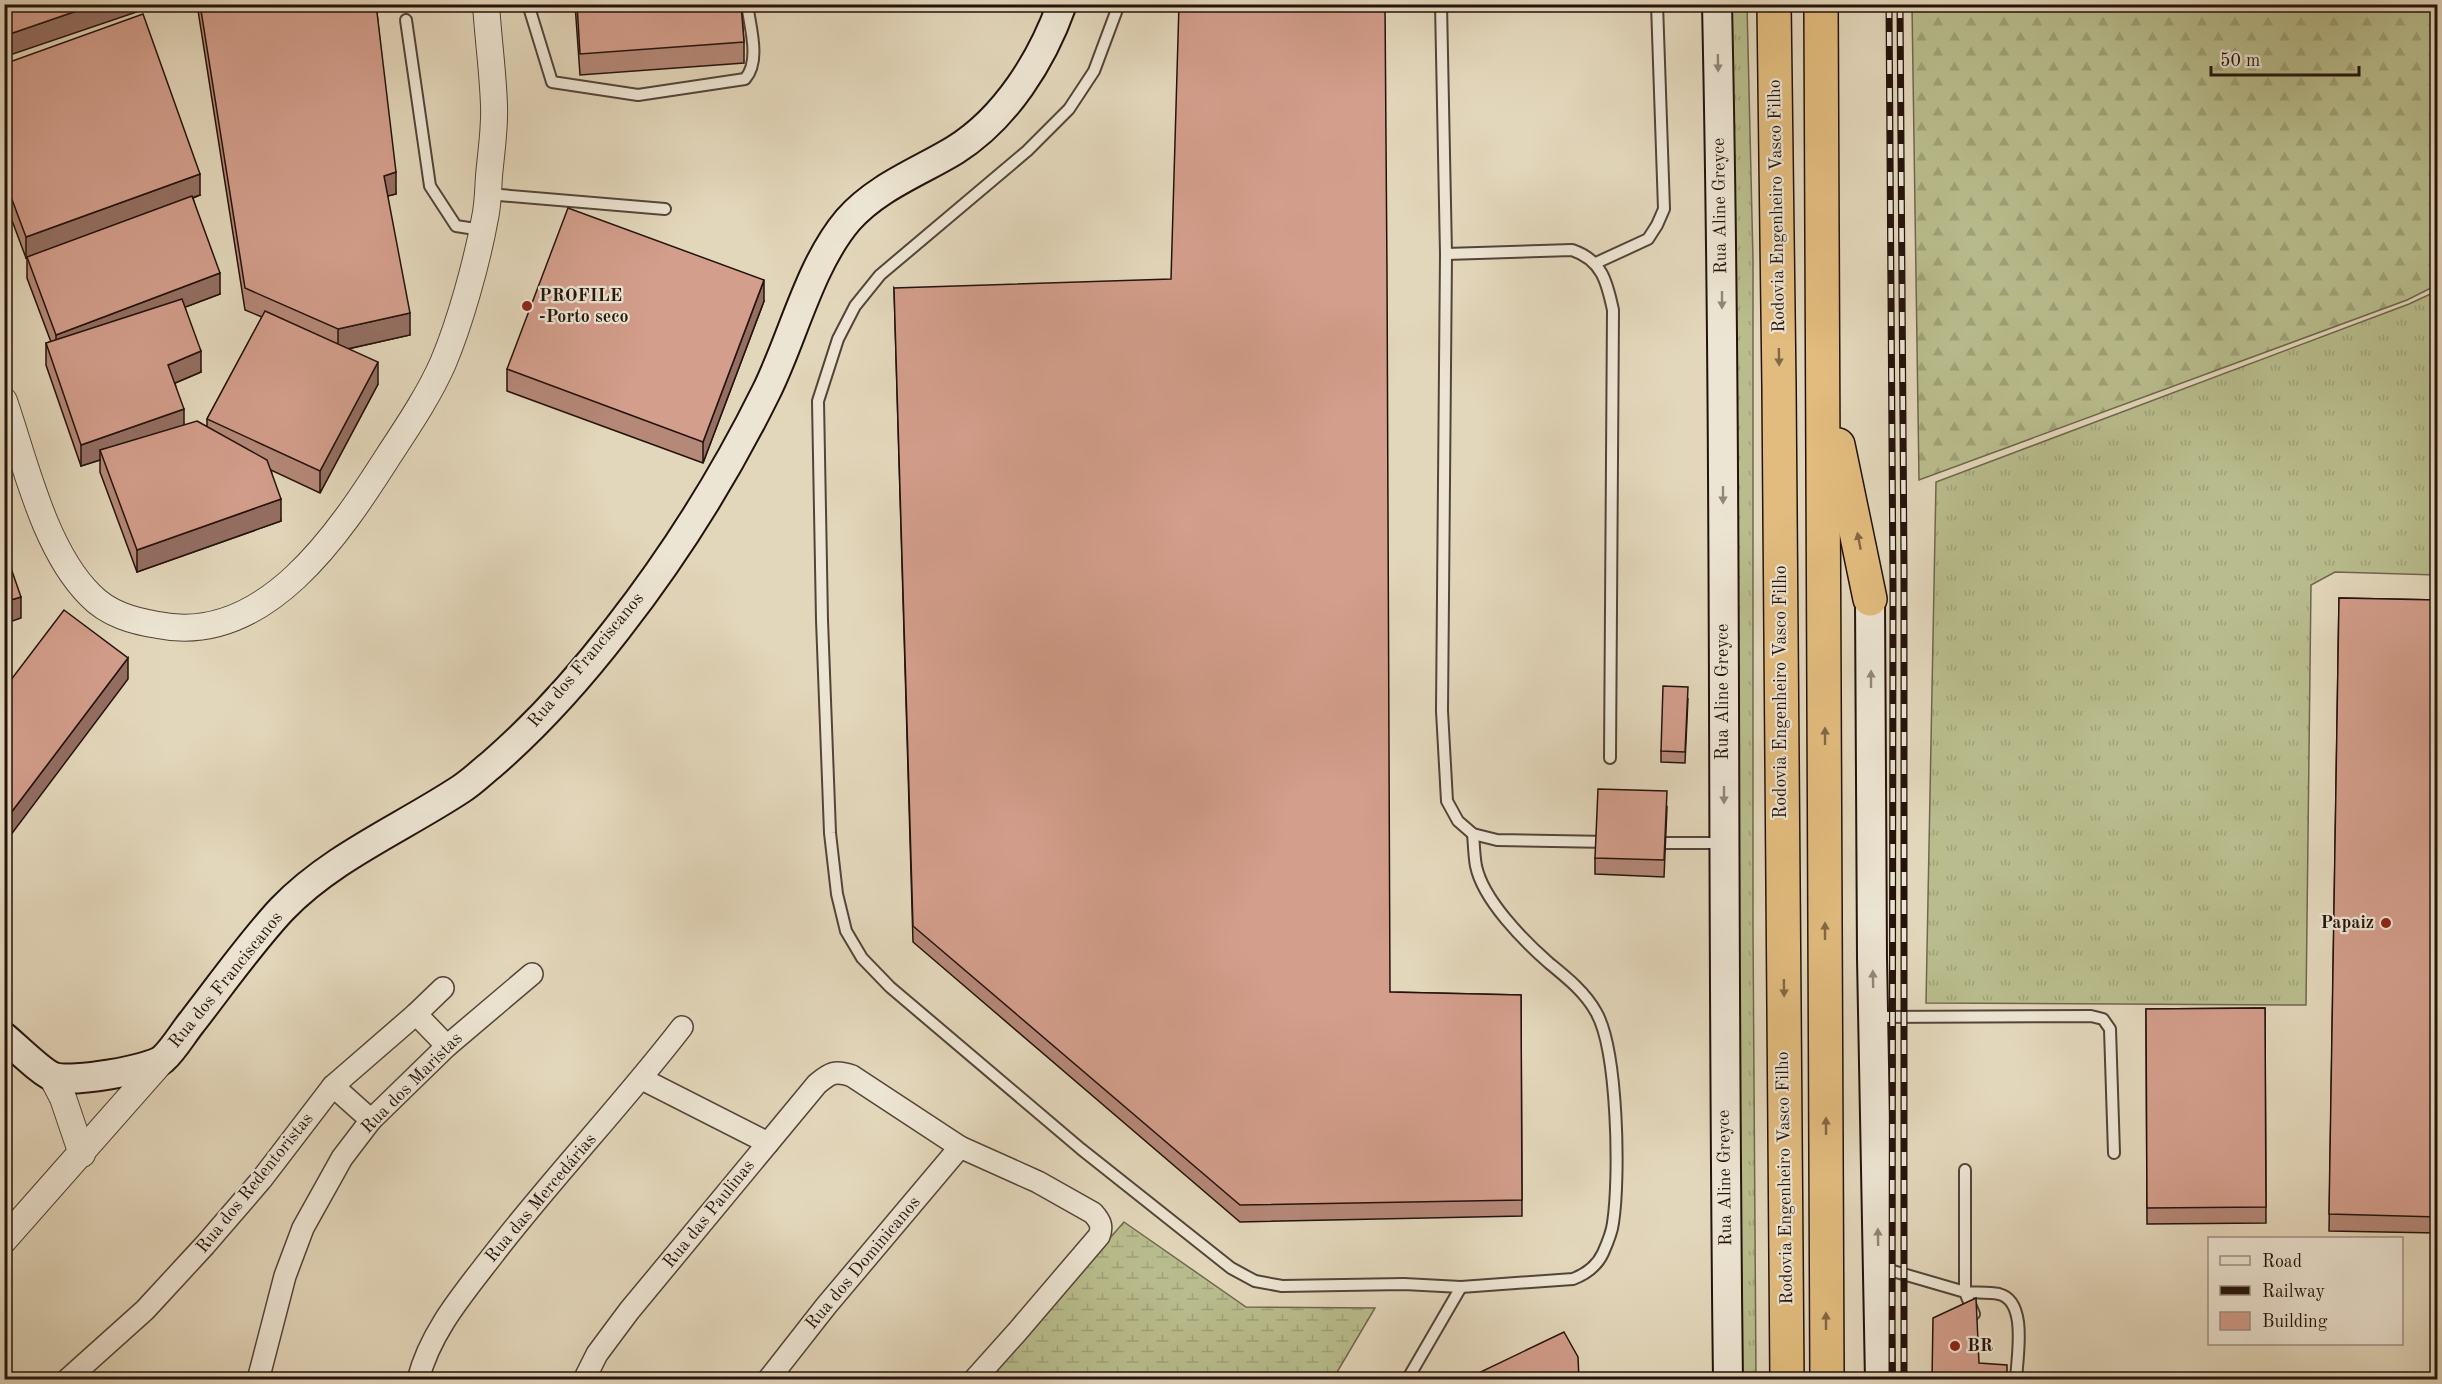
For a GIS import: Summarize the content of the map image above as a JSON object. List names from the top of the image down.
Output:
{
  "streets": {
    "highway": ["Rodovia Engenheiro Vasco Filho"],
    "main road": ["Rua Aline Greyce", "Rua dos Franciscanos"],
    "street": [
      "Rua dos Maristas",
      "Rua dos Redentoristas",
      "Rua das Mercedárias",
      "Rua das Paulinas",
      "Rua dos Dominicanos"
    ]
  },
  "crossings": [
    ["Rua das Paulinas", "Rua dos Dominicanos"]
  ],
  "one_way": ["Rua Aline Greyce"],
  "places": ["PROFILE -Porto seco", "Papaiz", "BR"],
  "legend": ["Road", "Railway", "Building"],
  "scale_bar": "50 m"
}
